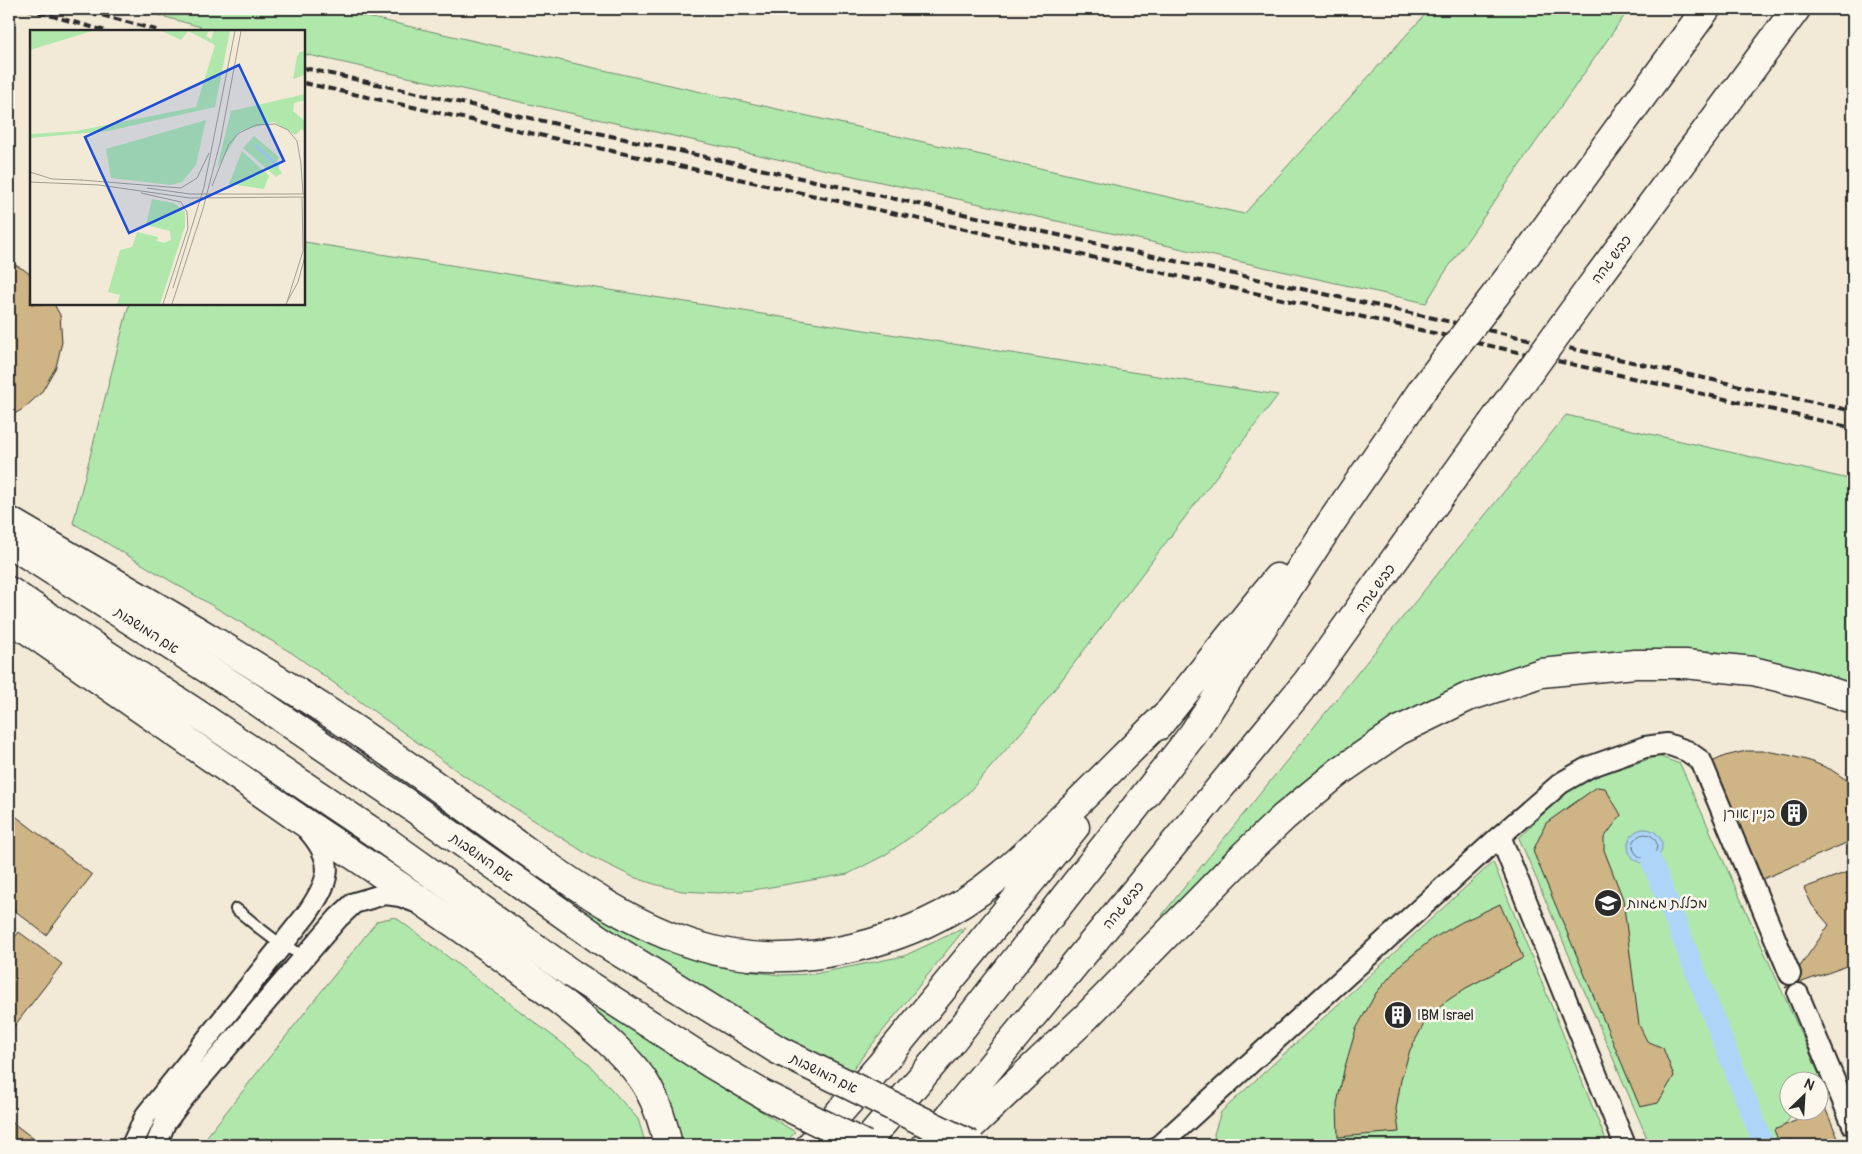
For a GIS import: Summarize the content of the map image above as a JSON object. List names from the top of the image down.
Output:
{
  "streets": {
    "main road": ["כביש גהה", "אם המושבות"]
  },
  "places": {
    "building": ["בניין אורן", "IBM Israel"],
    "school or university": ["מכללת מגמות"]
  },
  "north": "top right"
}
